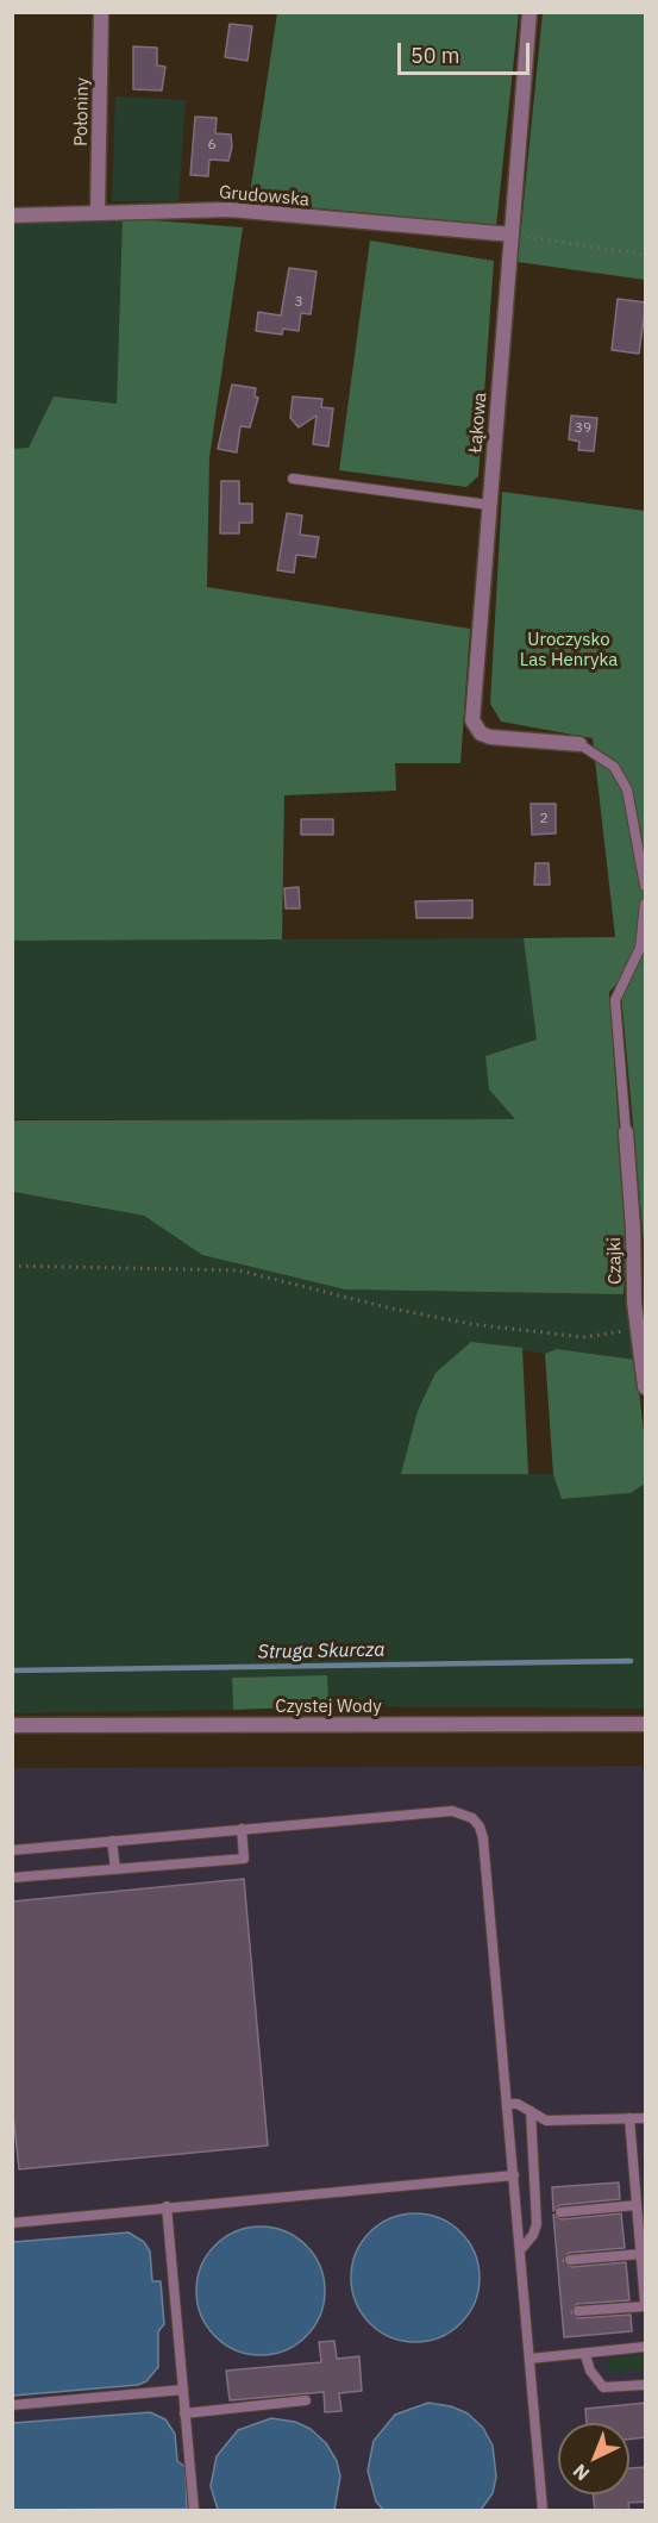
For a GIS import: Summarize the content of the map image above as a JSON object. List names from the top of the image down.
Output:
{
  "streets": {
    "street": [
      "Połoniny",
      "Grudowska",
      "Łąkowa",
      "Czajki",
      "Czystej Wody"
    ]
  },
  "crossings": [
    ["Połoniny", "Grudowska"],
    ["Grudowska", "Łąkowa"]
  ],
  "water": ["Struga Skurcza"],
  "parks": ["Uroczysko Las Henryka"],
  "house_numbers": [
    "6",
    "3",
    "39",
    "2"
  ],
  "scale_bar": "50 m",
  "north": "bottom left"
}
